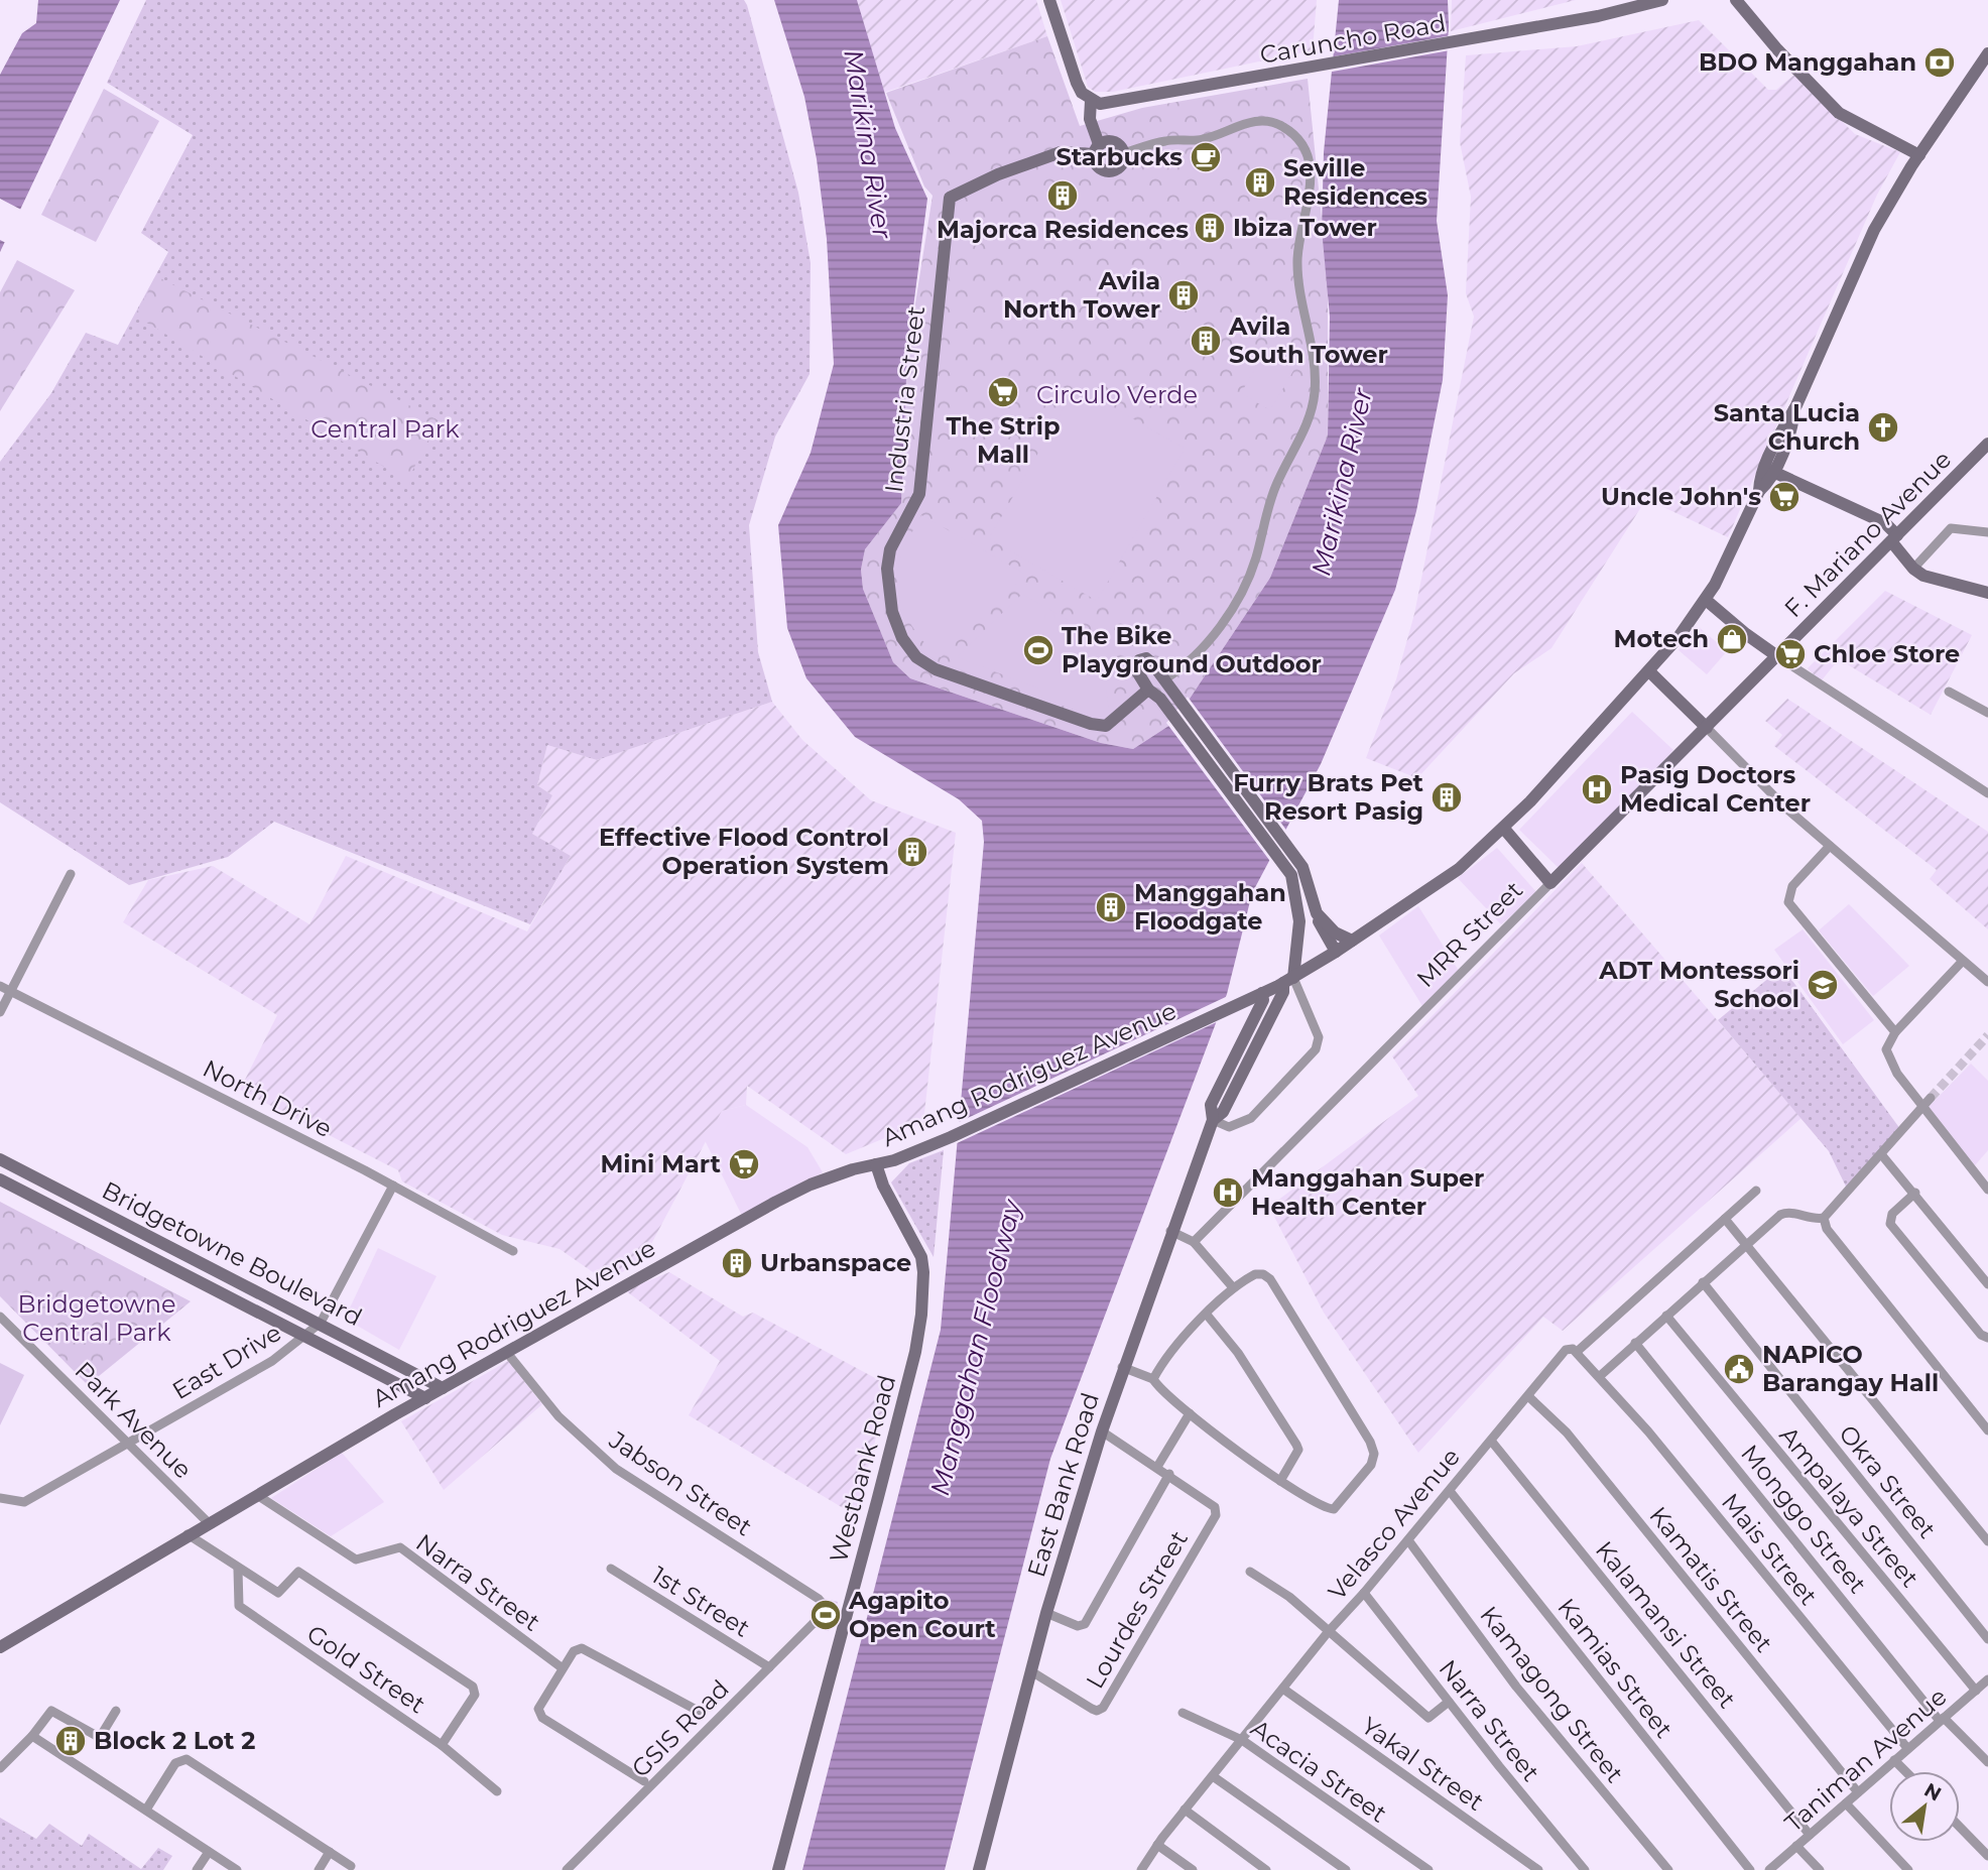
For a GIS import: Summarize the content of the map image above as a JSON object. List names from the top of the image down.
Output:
{
  "streets": {
    "street": [
      "Caruncho Road",
      "Industria Street",
      "F. Mariano Avenue",
      "MRR Street",
      "Amang Rodriguez Avenue",
      "North Drive",
      "Bridgetowne Boulevard",
      "East Drive",
      "Park Avenue",
      "Westbank Road",
      "Okra Street",
      "Jabson Street",
      "East Bank Road",
      "Ampalaya Street",
      "Monggo Street",
      "Velasco Avenue",
      "Mais Street",
      "Kamatis Street",
      "Narra Street",
      "1st Street",
      "Lourdes Street",
      "Kalamansi Street",
      "Kamias Street",
      "Gold Street",
      "Kamagong Street",
      "GSIS Road",
      "Taniman Avenue",
      "Yakal Street",
      "Acacia Street"
    ]
  },
  "crossings": [
    ["Industria Street", "East Bank Road"],
    ["F. Mariano Avenue", "MRR Street"],
    ["Amang Rodriguez Avenue", "Bridgetowne Boulevard"],
    ["Amang Rodriguez Avenue", "Park Avenue"],
    ["Amang Rodriguez Avenue", "Westbank Road"],
    ["Amang Rodriguez Avenue", "Jabson Street"],
    ["Amang Rodriguez Avenue", "East Bank Road"],
    ["Amang Rodriguez Avenue", "Narra Street"],
    ["North Drive", "East Drive"],
    ["Bridgetowne Boulevard", "East Drive"],
    ["East Drive", "Park Avenue"],
    ["Jabson Street", "GSIS Road"],
    ["East Bank Road", "Lourdes Street"],
    ["Ampalaya Street", "Taniman Avenue"],
    ["Monggo Street", "Taniman Avenue"],
    ["Velasco Avenue", "Kamatis Street"],
    ["Velasco Avenue", "Narra Street"],
    ["Velasco Avenue", "Kalamansi Street"],
    ["Velasco Avenue", "Kamias Street"],
    ["Velasco Avenue", "Kamagong Street"],
    ["Velasco Avenue", "Yakal Street"],
    ["Velasco Avenue", "Acacia Street"],
    ["Mais Street", "Taniman Avenue"],
    ["Kamatis Street", "Taniman Avenue"],
    ["1st Street", "GSIS Road"],
    ["Kalamansi Street", "Taniman Avenue"]
  ],
  "water": ["Marikina River", "Manggahan Floodway"],
  "parks": ["Circulo Verde", "Central Park", "Bridgetowne Central Park"],
  "places": {
    "bank": ["BDO Manggahan"],
    "cafe": ["Starbucks"],
    "building": [
      "Seville Residences",
      "Majorca Residences",
      "Ibiza Tower",
      "Avila North Tower",
      "Avila South Tower",
      "Furry Brats Pet Resort Pasig",
      "Effective Flood Control Operation System",
      "Manggahan Floodgate",
      "Urbanspace",
      "Block 2 Lot 2"
    ],
    "supermarket": [
      "The Strip Mall",
      "Uncle John's",
      "Chloe Store",
      "Mini Mart"
    ],
    "church": ["Santa Lucia Church"],
    "shop": ["Motech"],
    "sports": ["The Bike Playground Outdoor", "Agapito Open Court"],
    "hospital": ["Pasig Doctors Medical Center", "Manggahan Super Health Center"],
    "school or university": ["ADT Montessori School"],
    "public building": ["NAPICO Barangay Hall"]
  },
  "north": "top right"
}
